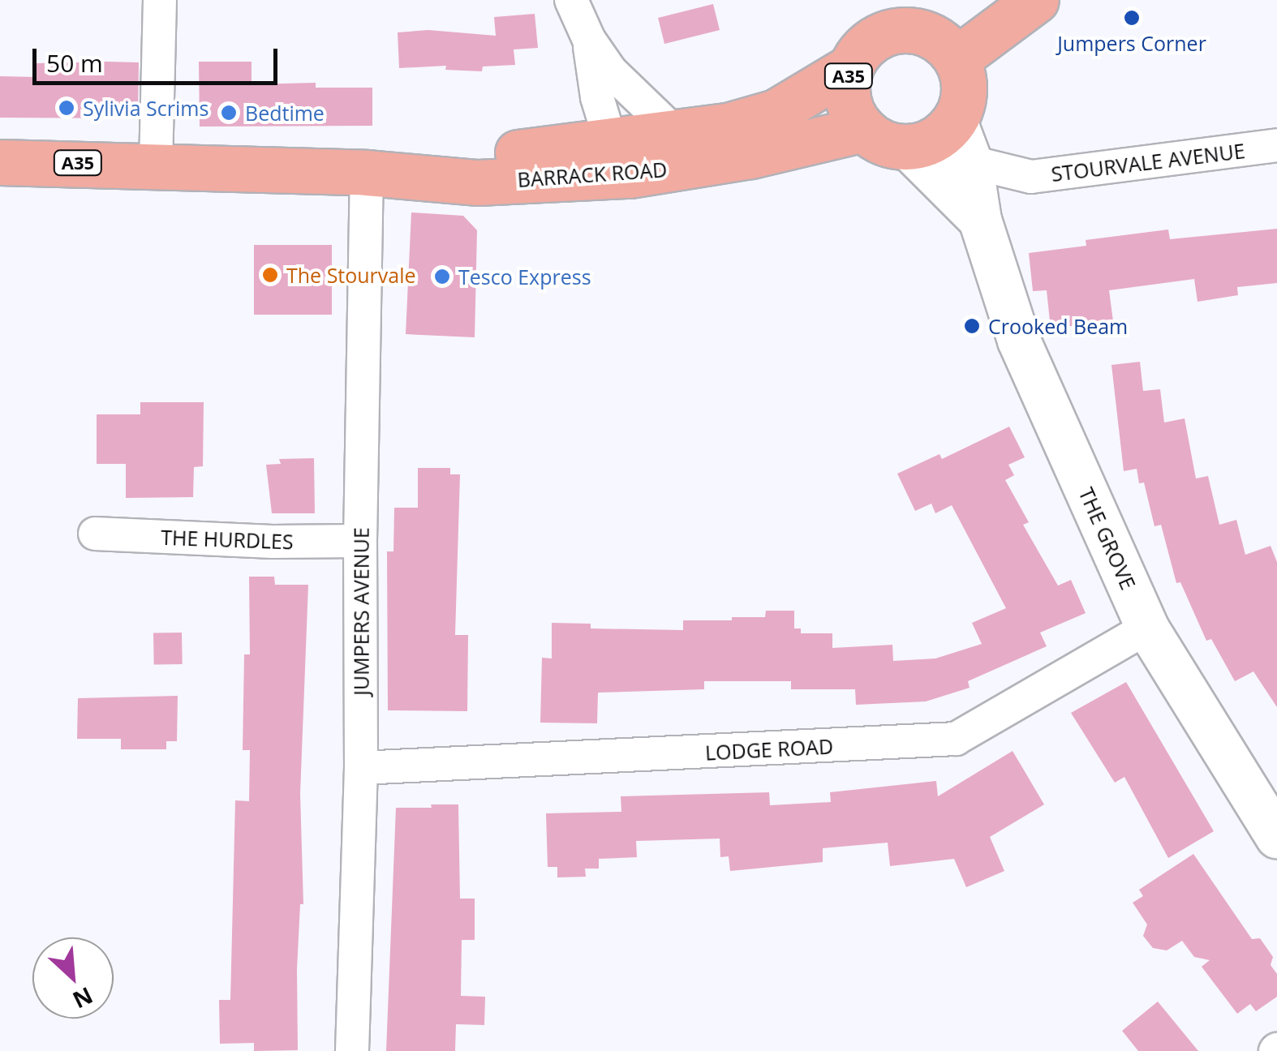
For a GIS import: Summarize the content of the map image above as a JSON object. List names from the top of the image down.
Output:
{
  "streets": {
    "main road": ["A35", "BARRACK ROAD"],
    "street": [
      "STOURVALE AVENUE",
      "THE GROVE",
      "THE HURDLES",
      "JUMPERS AVENUE",
      "LODGE ROAD"
    ]
  },
  "crossings": [
    ["A35", "BARRACK ROAD"],
    ["A35", "THE GROVE"],
    ["STOURVALE AVENUE", "THE GROVE"],
    ["BARRACK ROAD", "THE GROVE"],
    ["BARRACK ROAD", "JUMPERS AVENUE"],
    ["THE GROVE", "LODGE ROAD"],
    ["THE HURDLES", "JUMPERS AVENUE"],
    ["JUMPERS AVENUE", "LODGE ROAD"]
  ],
  "places": [
    "Jumpers Corner",
    "Sylivia Scrims",
    "Bedtime",
    "The Stourvale",
    "Tesco Express",
    "Crooked Beam"
  ],
  "scale_bar": "50 m",
  "north": "bottom right"
}
